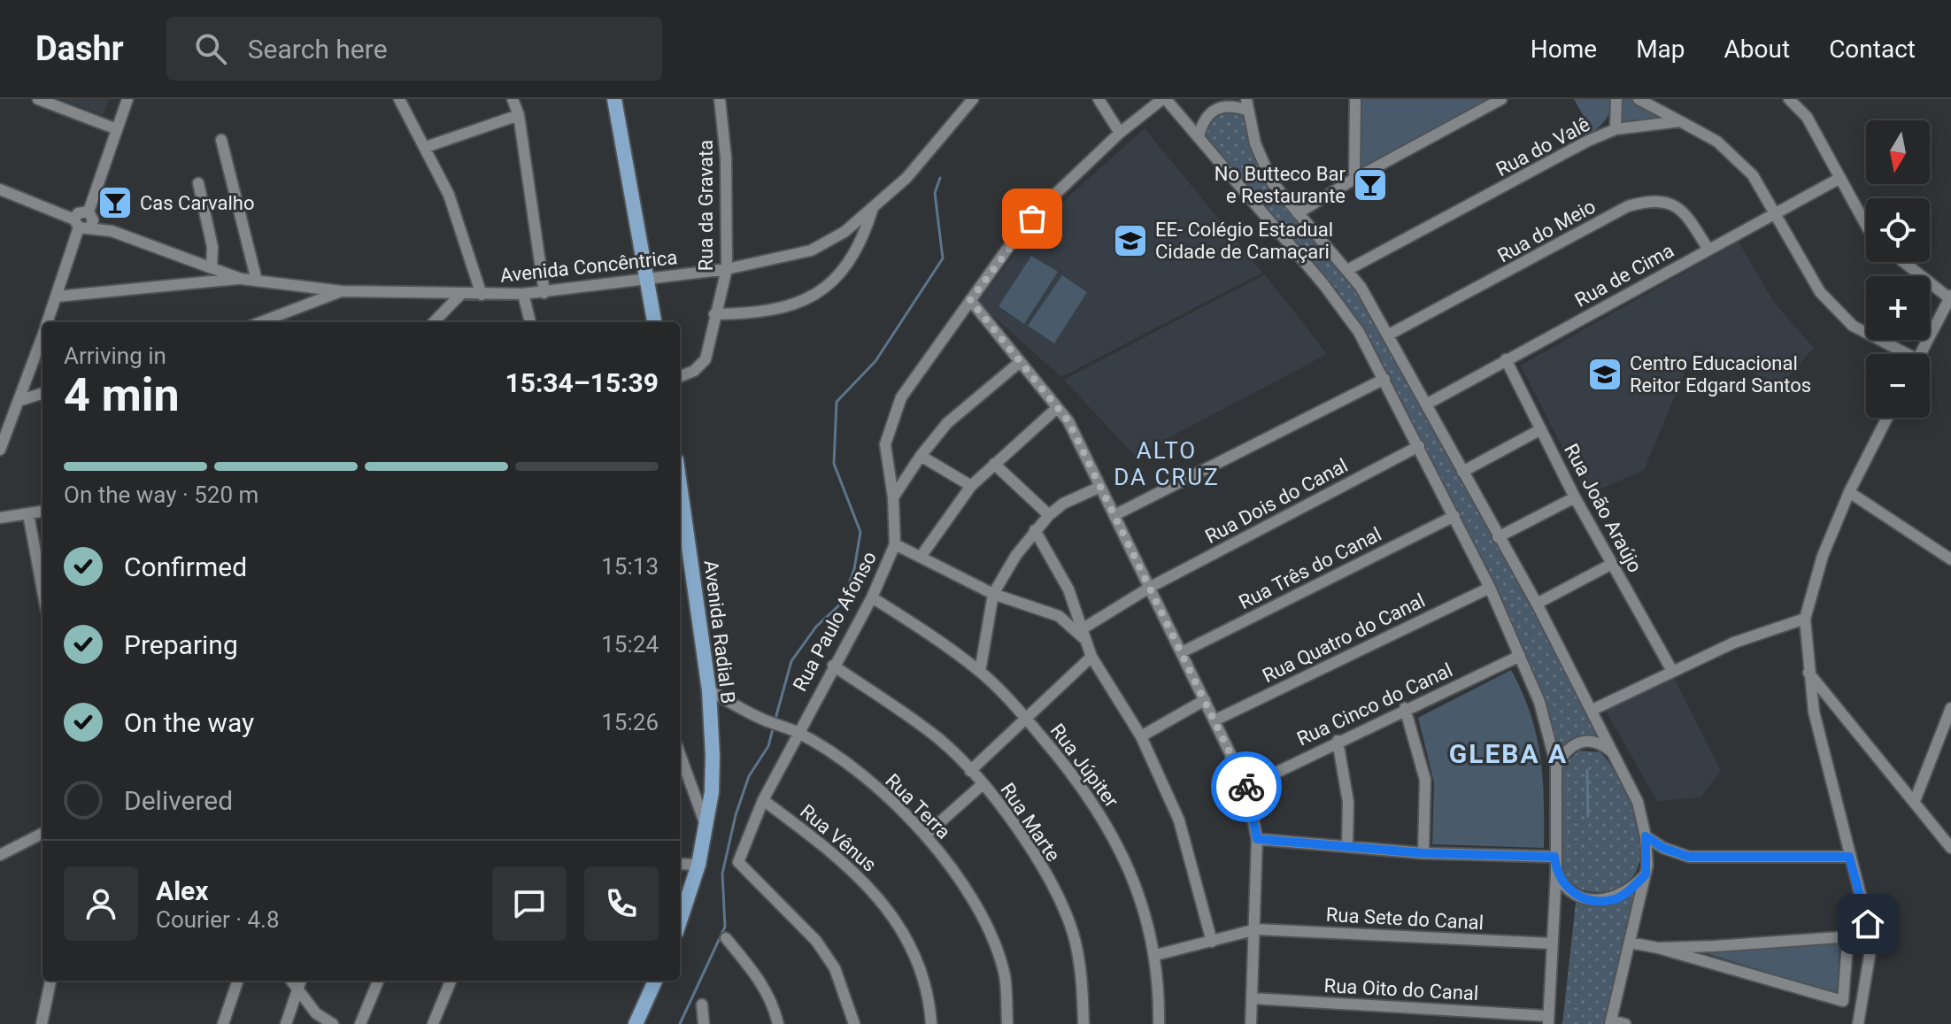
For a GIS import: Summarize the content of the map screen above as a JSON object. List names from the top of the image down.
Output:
{
  "streets": {
    "main road": ["Avenida Radial B"],
    "street": [
      "Rua do Valê",
      "Rua da Gravata",
      "Rua do Meio",
      "Avenida Concêntrica",
      "Rua de Cima",
      "Rua Dois do Canal",
      "Rua João Araújo",
      "Rua Três do Canal",
      "Rua Paulo Afonso",
      "Rua Quatro do Canal",
      "Rua Cinco do Canal",
      "Rua Júpiter",
      "Rua Terra",
      "Rua Marte",
      "Rua Vênus",
      "Rua Sete do Canal",
      "Rua Oito do Canal"
    ]
  },
  "crossings": [
    ["Rua da Gravata", "Avenida Concêntrica"],
    ["Rua do Meio", "Rua de Cima"],
    ["Rua de Cima", "Rua João Araújo"],
    ["Rua Paulo Afonso", "Rua Júpiter"],
    ["Rua Paulo Afonso", "Rua Terra"],
    ["Rua Paulo Afonso", "Rua Marte"],
    ["Rua Paulo Afonso", "Rua Vênus"],
    ["Avenida Radial B", "Rua Terra"],
    ["Rua Júpiter", "Rua Sete do Canal"]
  ],
  "districts": ["ALTO DA CRUZ", "GLEBA A"],
  "places": {
    "bar": ["No Butteco Bar e Restaurante", "Cas Carvalho"],
    "school or university": ["EE- Colégio Estadual Cidade de Camaçari", "Centro Educacional Reitor Edgard Santos"]
  },
  "north": "bottom",
  "page": {
    "header": "Dashr",
    "search": "Search here",
    "nav": [
      "Home",
      "Map",
      "About",
      "Contact"
    ],
    "map_buttons": ["+", "−"],
    "heading": ["4 min", "Arriving in", "15:34–15:39"],
    "panel": ["Alex", "Courier · 4.8"],
    "bar": "On the way · 520 m",
    "list": [
      ["Confirmed", "15:13"],
      ["Preparing", "15:24"],
      ["On the way", "15:26"],
      "Delivered"
    ]
  }
}
